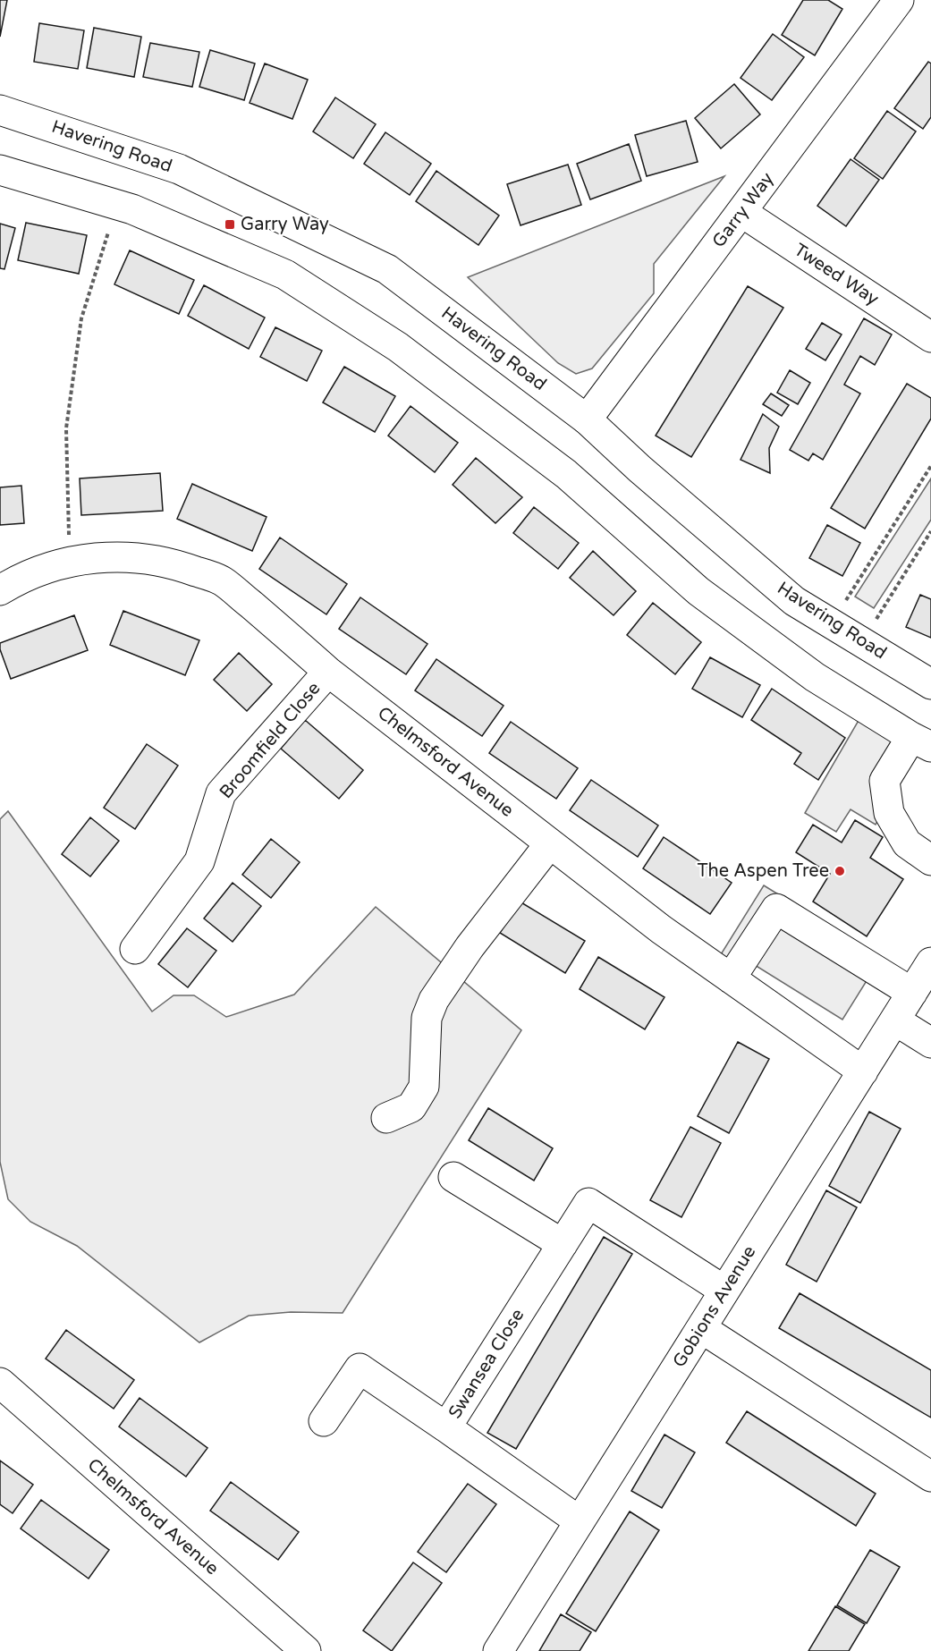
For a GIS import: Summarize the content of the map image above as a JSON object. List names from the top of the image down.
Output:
{
  "streets": {
    "street": [
      "Havering Road",
      "Garry Way",
      "Tweed Way",
      "Broomfield Close",
      "Chelmsford Avenue",
      "Gobions Avenue",
      "Swansea Close"
    ]
  },
  "crossings": [
    ["Havering Road", "Garry Way"],
    ["Garry Way", "Tweed Way"],
    ["Broomfield Close", "Chelmsford Avenue"],
    ["Chelmsford Avenue", "Gobions Avenue"],
    ["Gobions Avenue", "Swansea Close"]
  ],
  "places": {
    "transit": ["Garry Way"],
    "other": ["The Aspen Tree"]
  }
}
